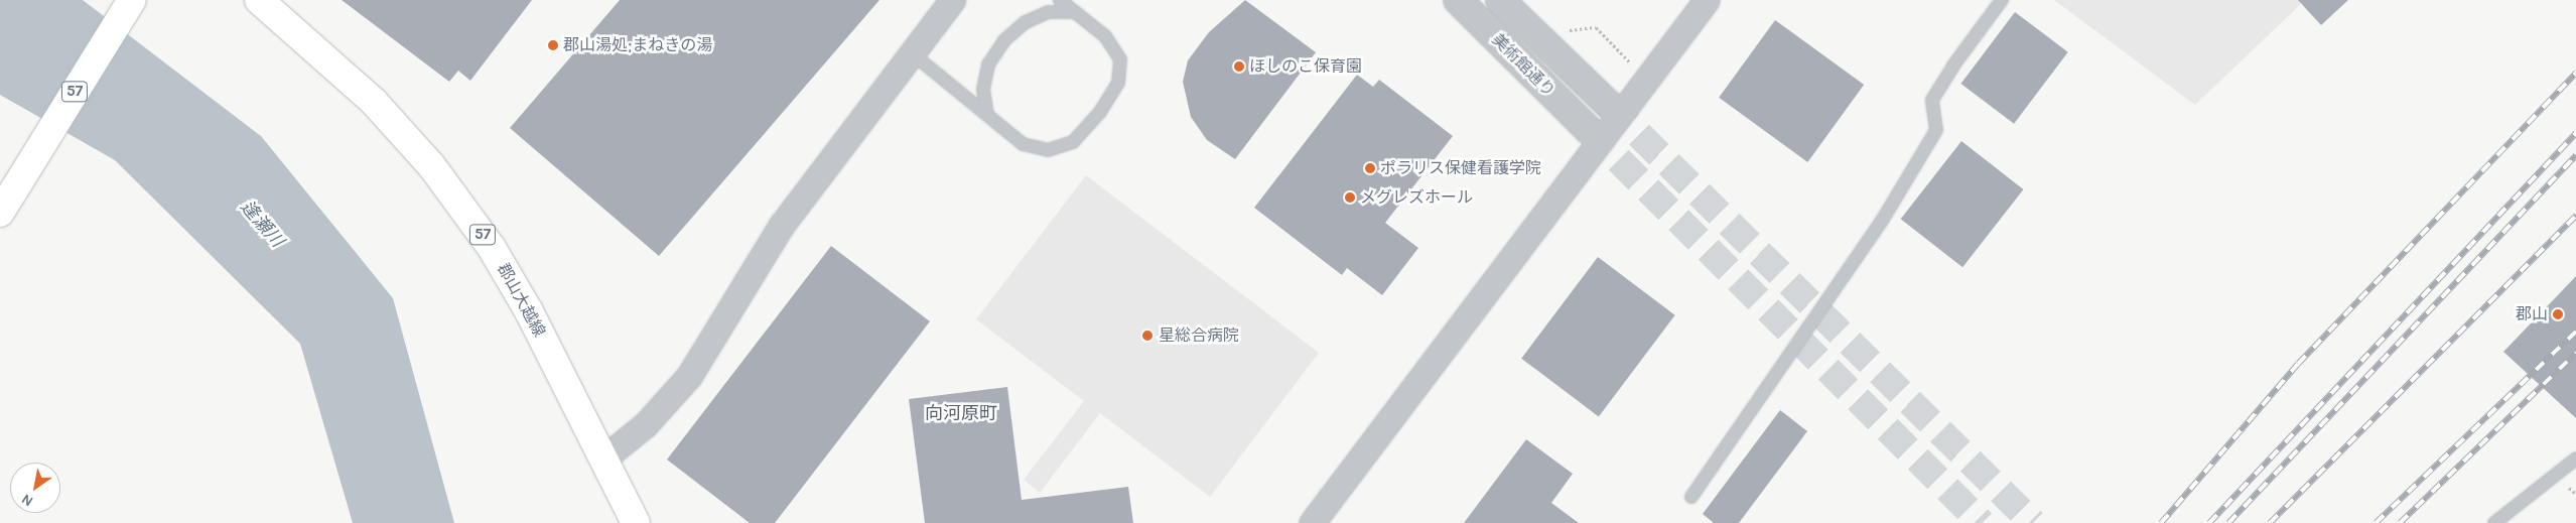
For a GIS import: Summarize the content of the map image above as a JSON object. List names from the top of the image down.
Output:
{
  "streets": {
    "main road": ["57", "郡山大越線"],
    "street": ["美術館通り"]
  },
  "districts": ["向河原町"],
  "water": ["逢瀬川"],
  "places": [
    "郡山湯処;まねきの湯",
    "ほしのこ保育園",
    "ポラリス保健看護学院",
    "メグレズホール",
    "郡山",
    "星総合病院"
  ],
  "north": "bottom left"
}
